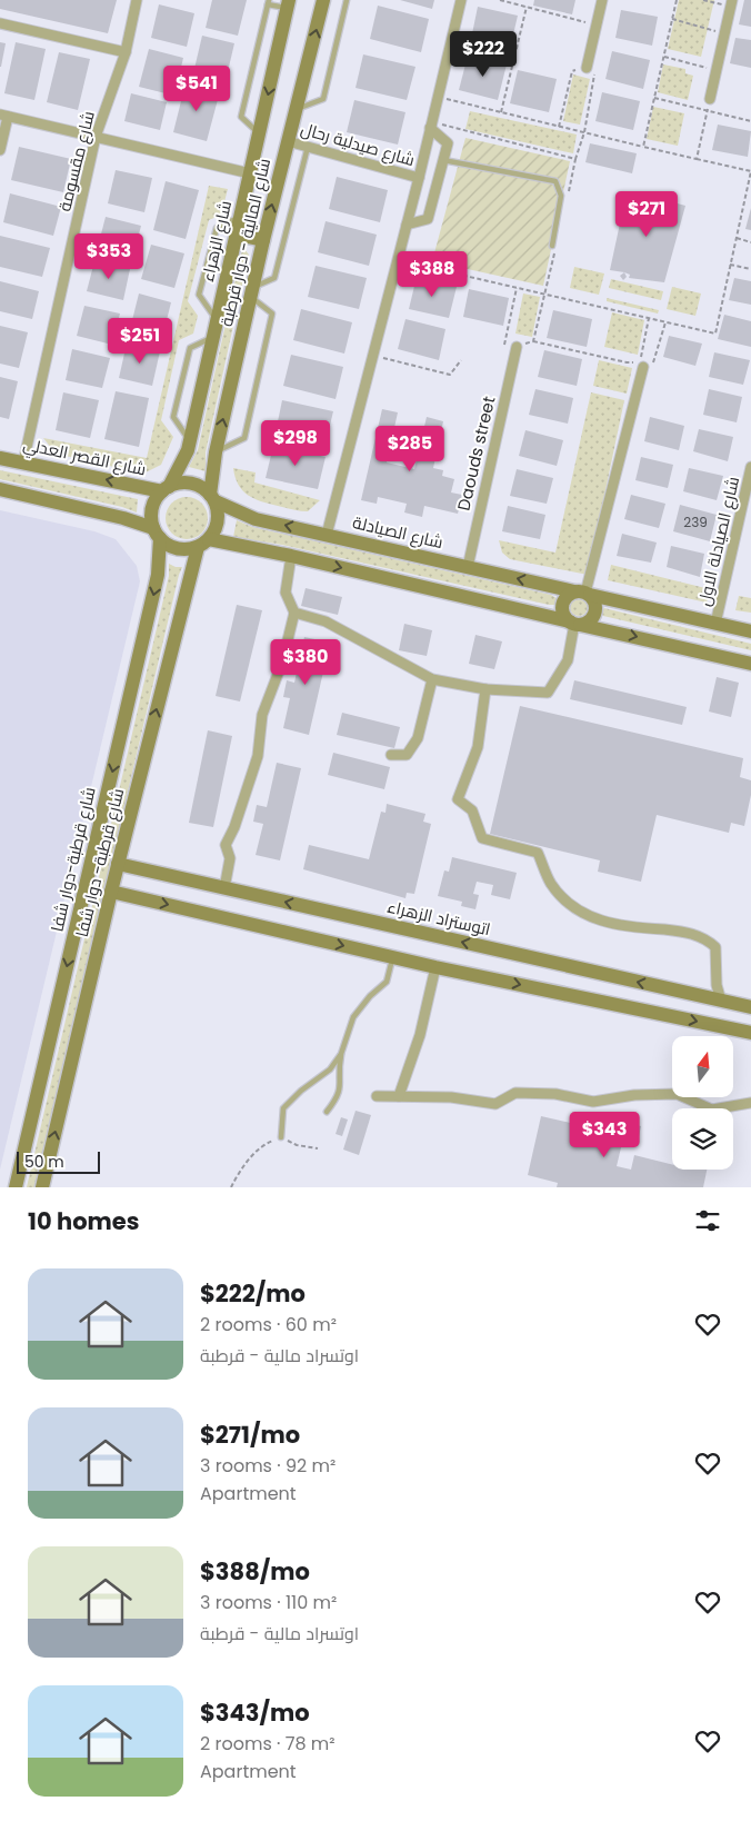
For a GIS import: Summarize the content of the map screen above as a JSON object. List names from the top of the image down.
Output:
{
  "streets": {
    "street": [
      "شارع صيدلية رحال",
      "شارع مقسومة",
      "شارع الزهراء",
      "شارع المالية - دوار قرطبة",
      "Daouds street",
      "شارع القصر العدلي",
      "شارع الصيادلة",
      "شارع الصيادلة الاول",
      "شارع قرطبة-دوار شفا",
      "شارع قرطبة- دوار شفا",
      "اتوستراد الزهراء"
    ]
  },
  "crossings": [
    ["شارع صيدلية رحال", "شارع المالية - دوار قرطبة"],
    ["شارع مقسومة", "شارع القصر العدلي"],
    ["شارع الزهراء", "شارع المالية - دوار قرطبة"],
    ["شارع الزهراء", "شارع القصر العدلي"],
    ["شارع الزهراء", "شارع الصيادلة"],
    ["شارع الزهراء", "شارع قرطبة-دوار شفا"],
    ["شارع الزهراء", "شارع قرطبة- دوار شفا"],
    ["شارع المالية - دوار قرطبة", "شارع القصر العدلي"],
    ["شارع المالية - دوار قرطبة", "شارع الصيادلة"],
    ["شارع المالية - دوار قرطبة", "شارع قرطبة-دوار شفا"],
    ["شارع المالية - دوار قرطبة", "شارع قرطبة- دوار شفا"],
    ["Daouds street", "شارع الصيادلة"],
    ["شارع القصر العدلي", "شارع الصيادلة"],
    ["شارع القصر العدلي", "شارع قرطبة-دوار شفا"],
    ["شارع القصر العدلي", "شارع قرطبة- دوار شفا"],
    ["شارع الصيادلة", "شارع الصيادلة الاول"],
    ["شارع الصيادلة", "شارع قرطبة-دوار شفا"],
    ["شارع الصيادلة", "شارع قرطبة- دوار شفا"],
    ["شارع قرطبة-دوار شفا", "شارع قرطبة- دوار شفا"],
    ["شارع قرطبة- دوار شفا", "اتوستراد الزهراء"]
  ],
  "one_way": ["شارع المالية - دوار قرطبة", "شارع قرطبة-دوار شفا"],
  "house_numbers": ["239"],
  "scale_bar": "50 m",
  "north": "top",
  "page": {
    "price": [
      "$222",
      "$541",
      "$271",
      "$353",
      "$388",
      "$251",
      "$298",
      "$285",
      "$380",
      "$343"
    ],
    "scale": "50 m",
    "heading": "10 homes",
    "list": [
      {
        "name": "$222/mo",
        "note": "2 rooms · 60 m² · اوتسراد مالية - قرطبة"
      },
      {
        "name": "$271/mo",
        "note": "3 rooms · 92 m² · Apartment"
      },
      {
        "name": "$388/mo",
        "note": "3 rooms · 110 m² · اوتسراد مالية - قرطبة"
      },
      {
        "name": "$343/mo",
        "note": "2 rooms · 78 m² · Apartment"
      }
    ]
  }
}
